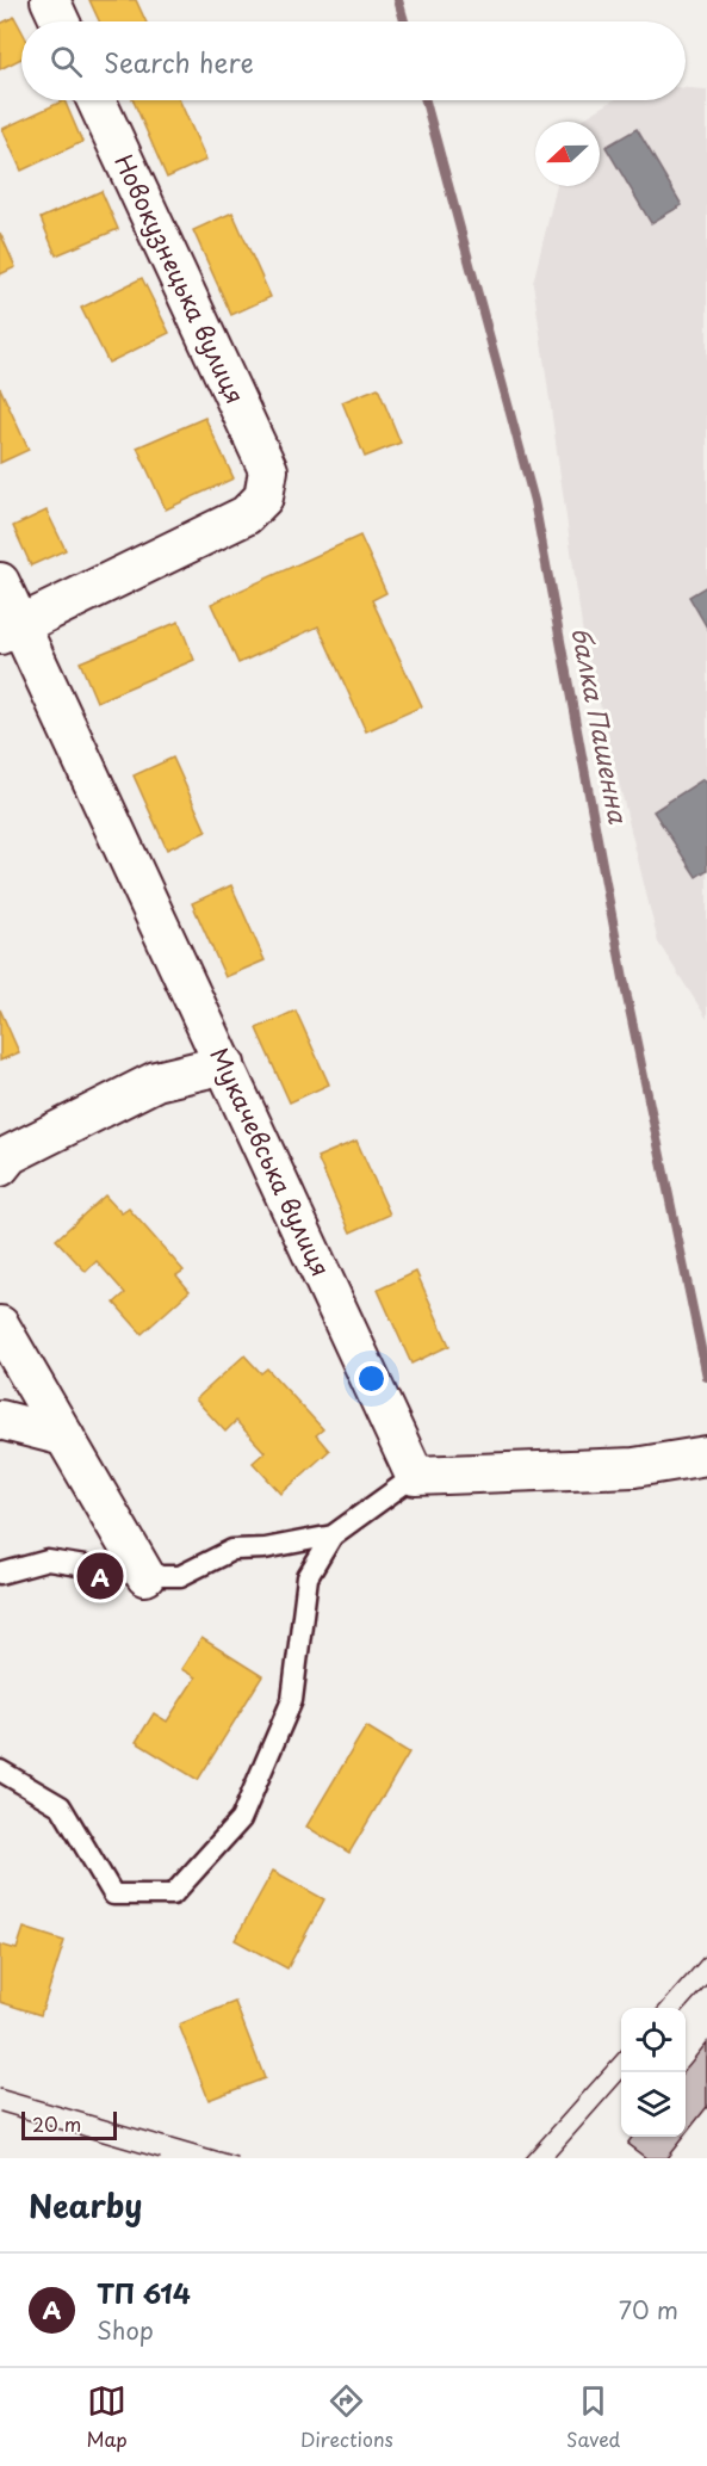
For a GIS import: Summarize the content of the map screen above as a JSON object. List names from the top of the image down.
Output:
{
  "streets": {
    "street": ["Новокузнецька вулиця", "Мукачевська вулиця"]
  },
  "crossings": [
    ["Новокузнецька вулиця", "Мукачевська вулиця"]
  ],
  "water": ["балка Пашенна"],
  "scale_bar": "20 m",
  "north": "left",
  "page": {
    "search": "Search here",
    "pins": "A",
    "scale": "20 m",
    "heading": "Nearby",
    "list": [
      {
        "mark": "A",
        "name": "ТП 614",
        "note": "Shop",
        "value": "70 m"
      }
    ],
    "nav": ["Map", "Directions", "Saved"]
  }
}
